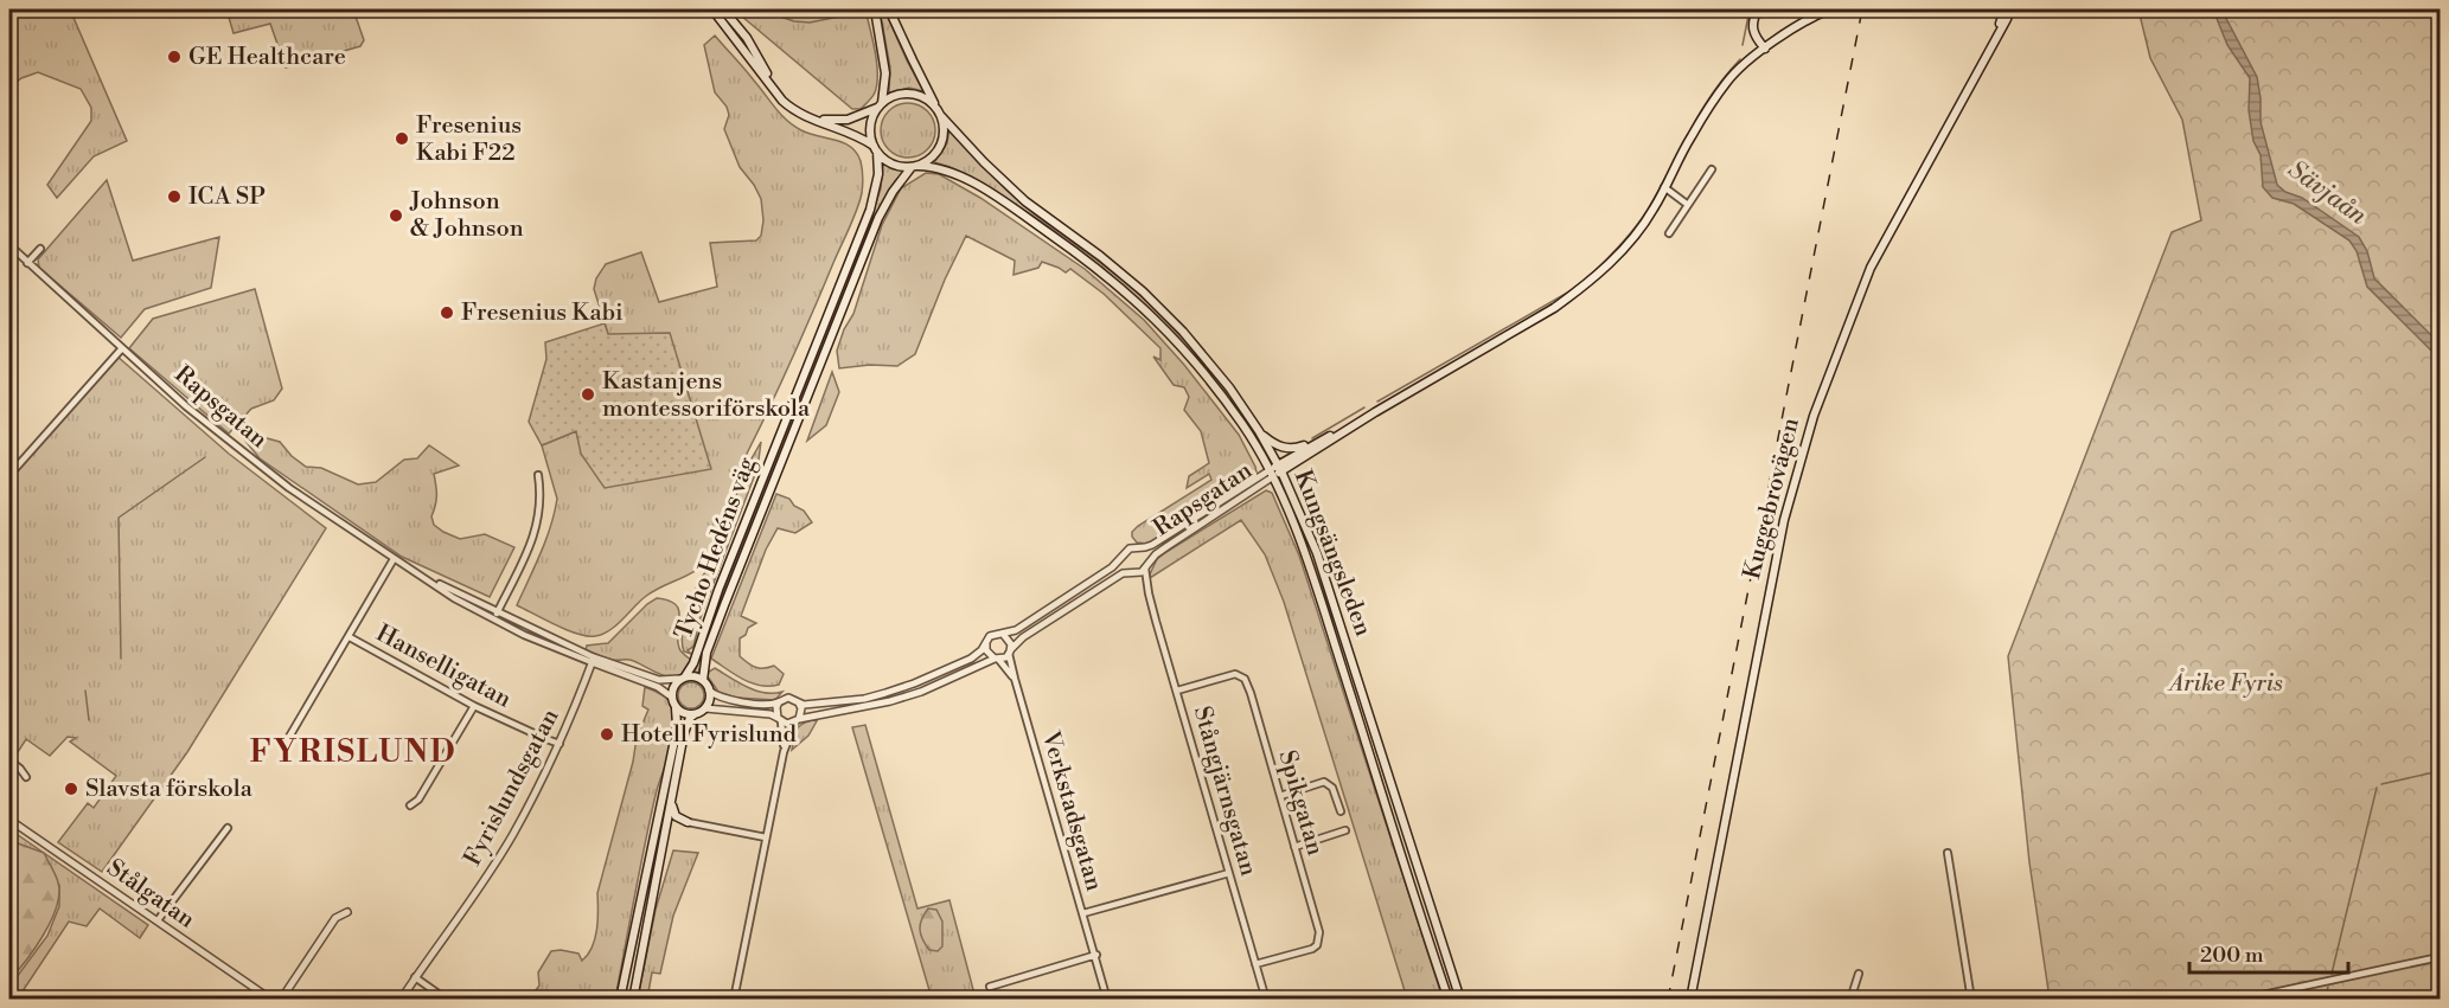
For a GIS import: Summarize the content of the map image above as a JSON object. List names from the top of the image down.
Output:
{
  "streets": {
    "main road": [
      "Rapsgatan",
      "Kuggebrovägen",
      "Tycho Hedéns väg",
      "Kungsängsleden"
    ],
    "street": [
      "Hanselligatan",
      "Fyrislundsgatan",
      "Stångjärnsgatan",
      "Spikgatan",
      "Verkstadsgatan",
      "Stålgatan"
    ]
  },
  "crossings": [
    ["Rapsgatan", "Tycho Hedéns väg"],
    ["Rapsgatan", "Kungsängsleden"],
    ["Rapsgatan", "Fyrislundsgatan"],
    ["Rapsgatan", "Stångjärnsgatan"],
    ["Tycho Hedéns väg", "Kungsängsleden"],
    ["Hanselligatan", "Fyrislundsgatan"],
    ["Stångjärnsgatan", "Spikgatan"]
  ],
  "districts": ["FYRISLUND"],
  "water": ["Sävjaån"],
  "parks": ["Årike Fyris"],
  "places": [
    "GE Healthcare",
    "Fresenius Kabi F22",
    "ICA SP",
    "Johnson & Johnson",
    "Fresenius Kabi",
    "Kastanjens montessoriförskola",
    "Hotell Fyrislund",
    "Slavsta förskola"
  ],
  "scale_bar": "200 m"
}
